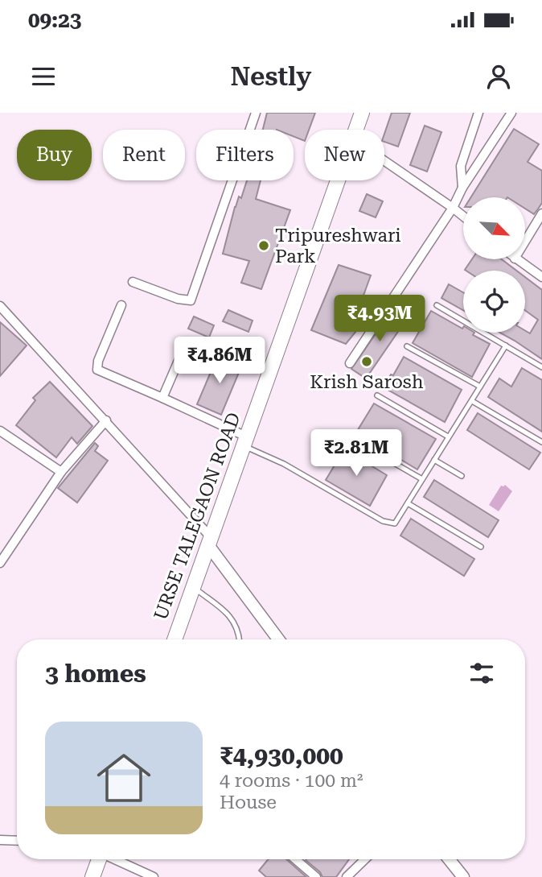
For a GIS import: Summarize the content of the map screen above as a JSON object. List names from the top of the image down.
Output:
{
  "streets": {
    "highway": ["URSE TALEGAON ROAD"]
  },
  "places": ["Tripureshwari Park", "Krish Sarosh"],
  "north": "bottom right",
  "page": {
    "status": "09:23",
    "header": "Nestly",
    "chip": [
      "Buy",
      "Rent",
      "Filters",
      "New"
    ],
    "price": ["₹4.93M", "₹4.86M", "₹2.81M"],
    "heading": "3 homes",
    "list": [
      {
        "name": "₹4,930,000",
        "note": "4 rooms · 100 m² · House"
      }
    ]
  }
}
